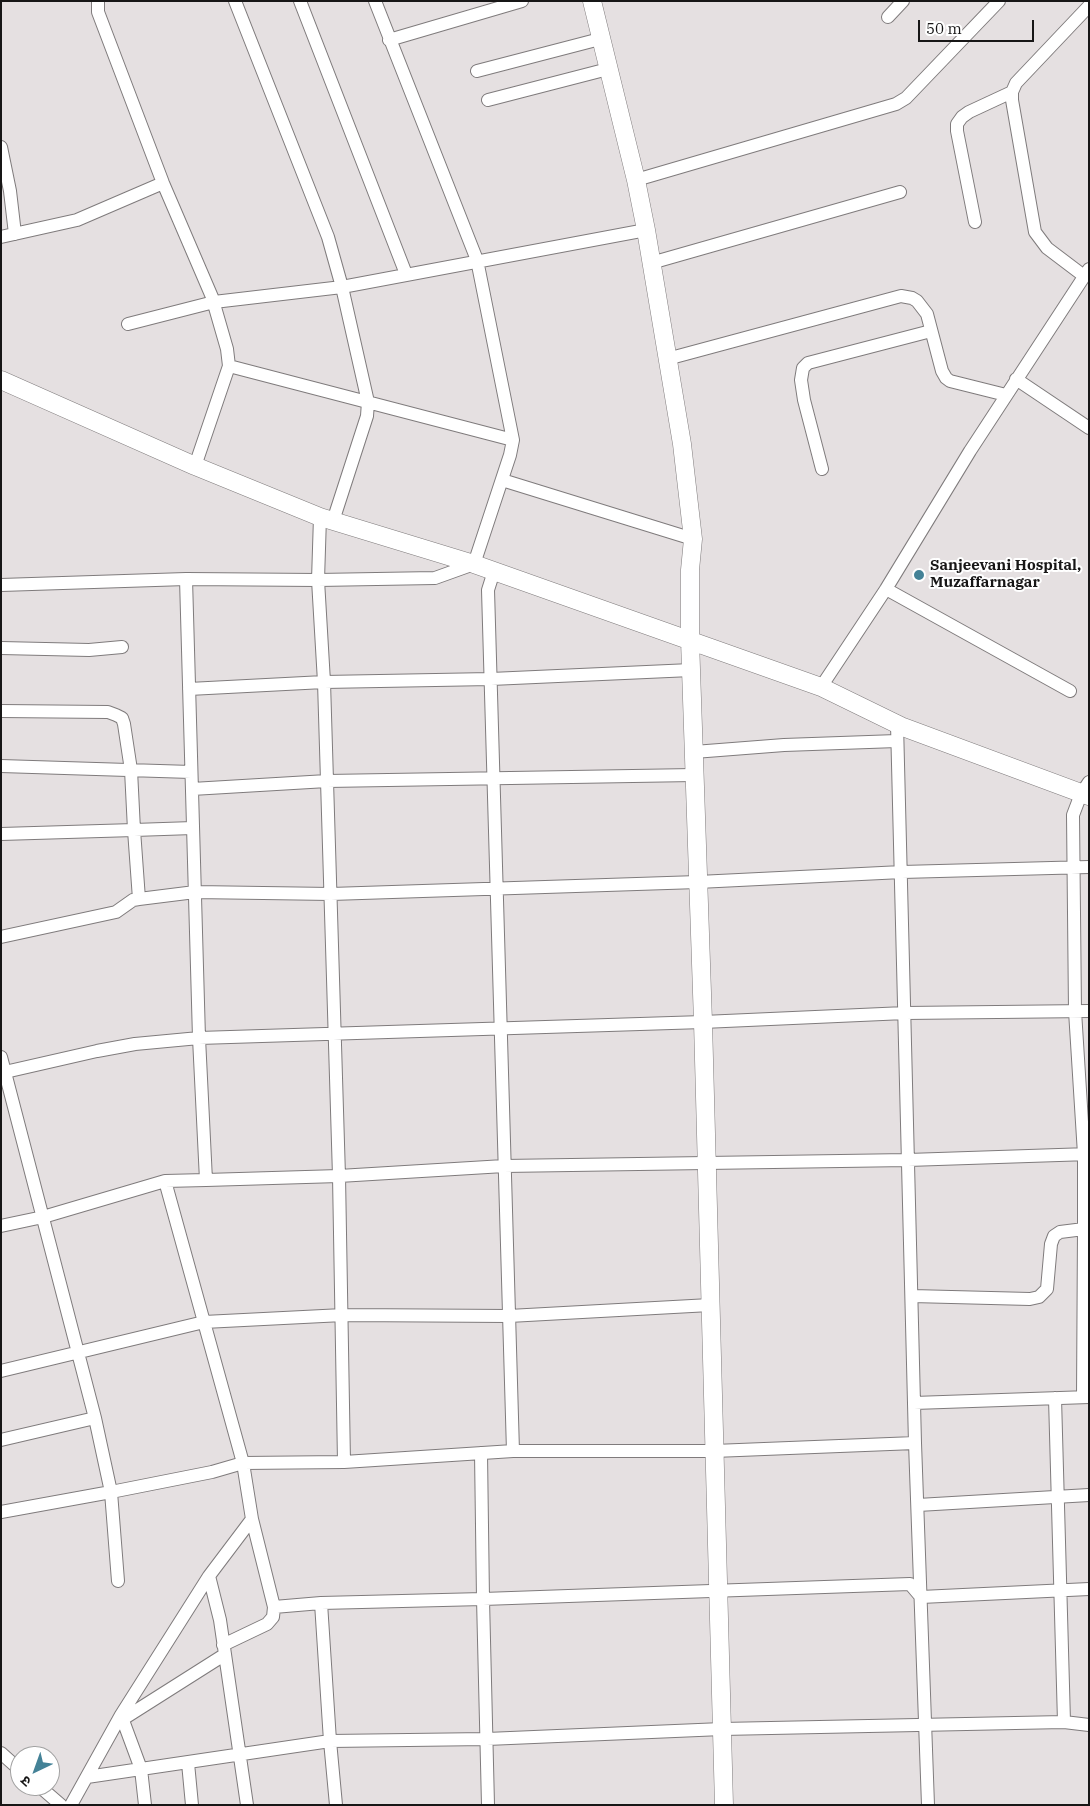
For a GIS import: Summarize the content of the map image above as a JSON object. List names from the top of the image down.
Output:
{
  "places": ["Sanjeevani Hospital, Muzaffarnagar"],
  "scale_bar": "50 m",
  "north": "bottom left"
}
